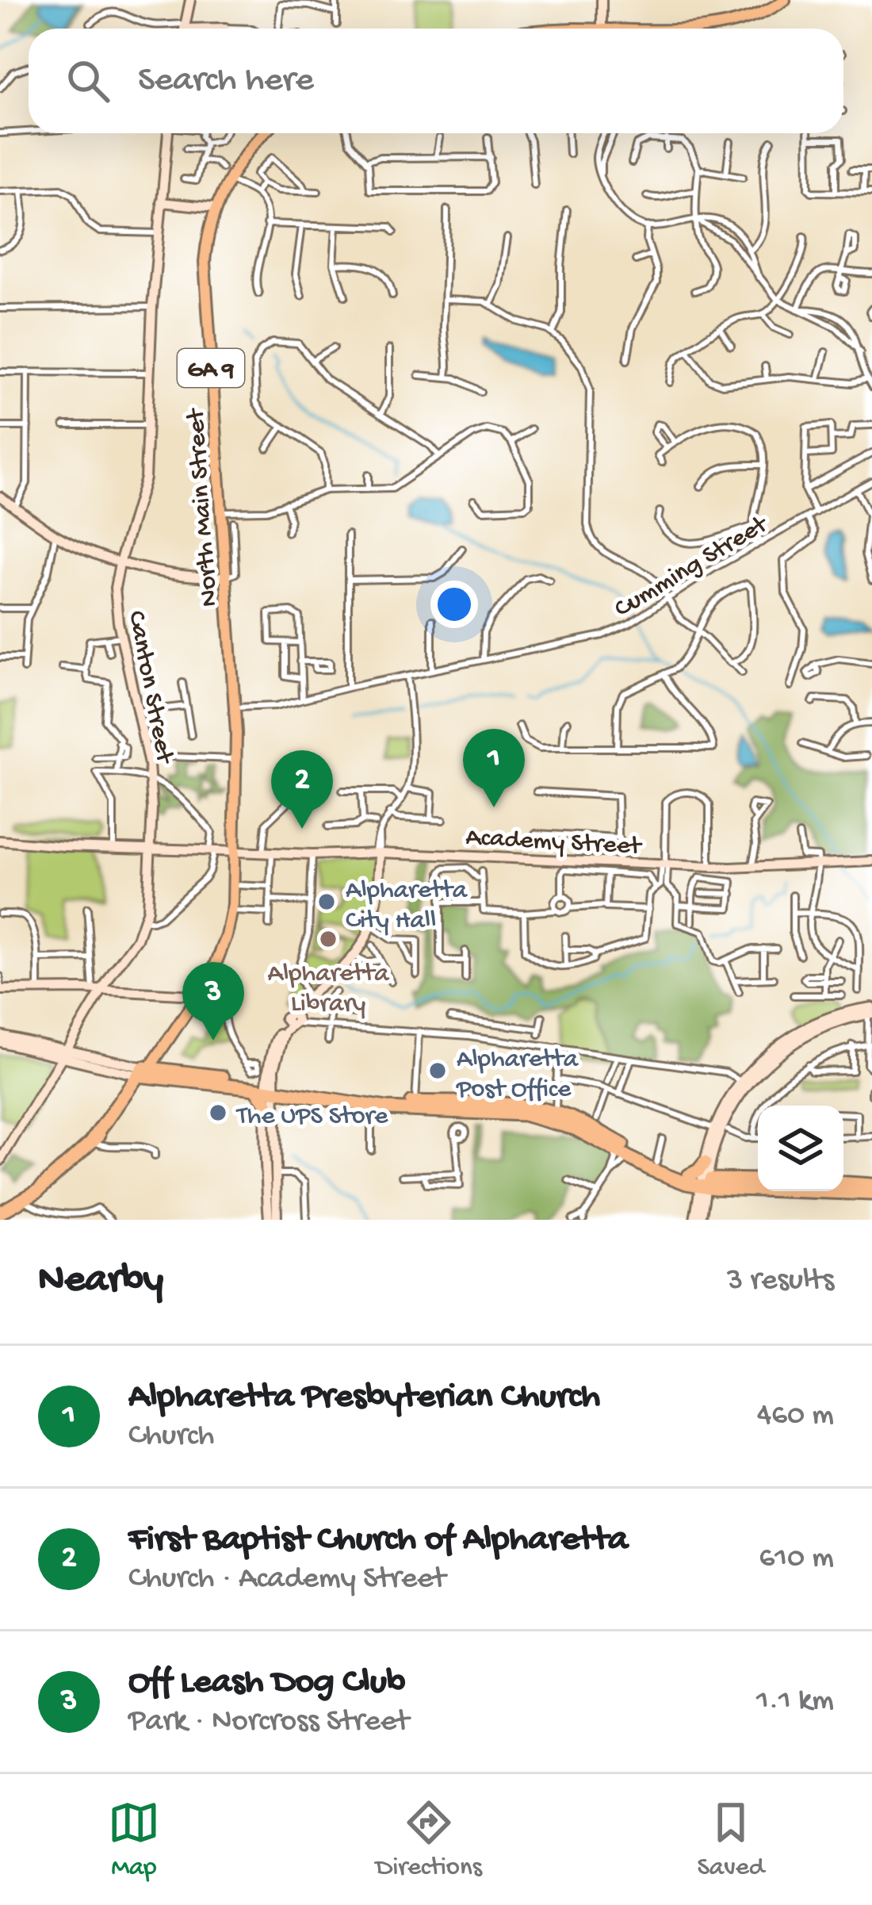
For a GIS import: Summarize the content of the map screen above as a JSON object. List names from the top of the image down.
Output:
{
  "streets": {
    "highway": ["GA 9"],
    "main road": ["North Main Street"],
    "street": ["Cumming Street", "Canton Street", "Academy Street"]
  },
  "crossings": [
    ["GA 9", "North Main Street"],
    ["GA 9", "Academy Street"],
    ["North Main Street", "Cumming Street"],
    ["North Main Street", "Academy Street"],
    ["Canton Street", "Academy Street"]
  ],
  "places": [
    "Alpharetta City Hall",
    "Alpharetta Library",
    "Alpharetta Post Office",
    "The UPS Store"
  ],
  "page": {
    "search": "Search here",
    "pins": ["1", "2", "3"],
    "heading": ["Nearby", "3 results"],
    "list": [
      {
        "mark": "1",
        "name": "Alpharetta Presbyterian Church",
        "note": "Church",
        "value": "460 m"
      },
      {
        "mark": "2",
        "name": "First Baptist Church of Alpharetta",
        "note": "Church · Academy Street",
        "value": "610 m"
      },
      {
        "mark": "3",
        "name": "Off Leash Dog Club",
        "note": "Park · Norcross Street",
        "value": "1.1 km"
      }
    ],
    "nav": ["Map", "Directions", "Saved"]
  }
}
